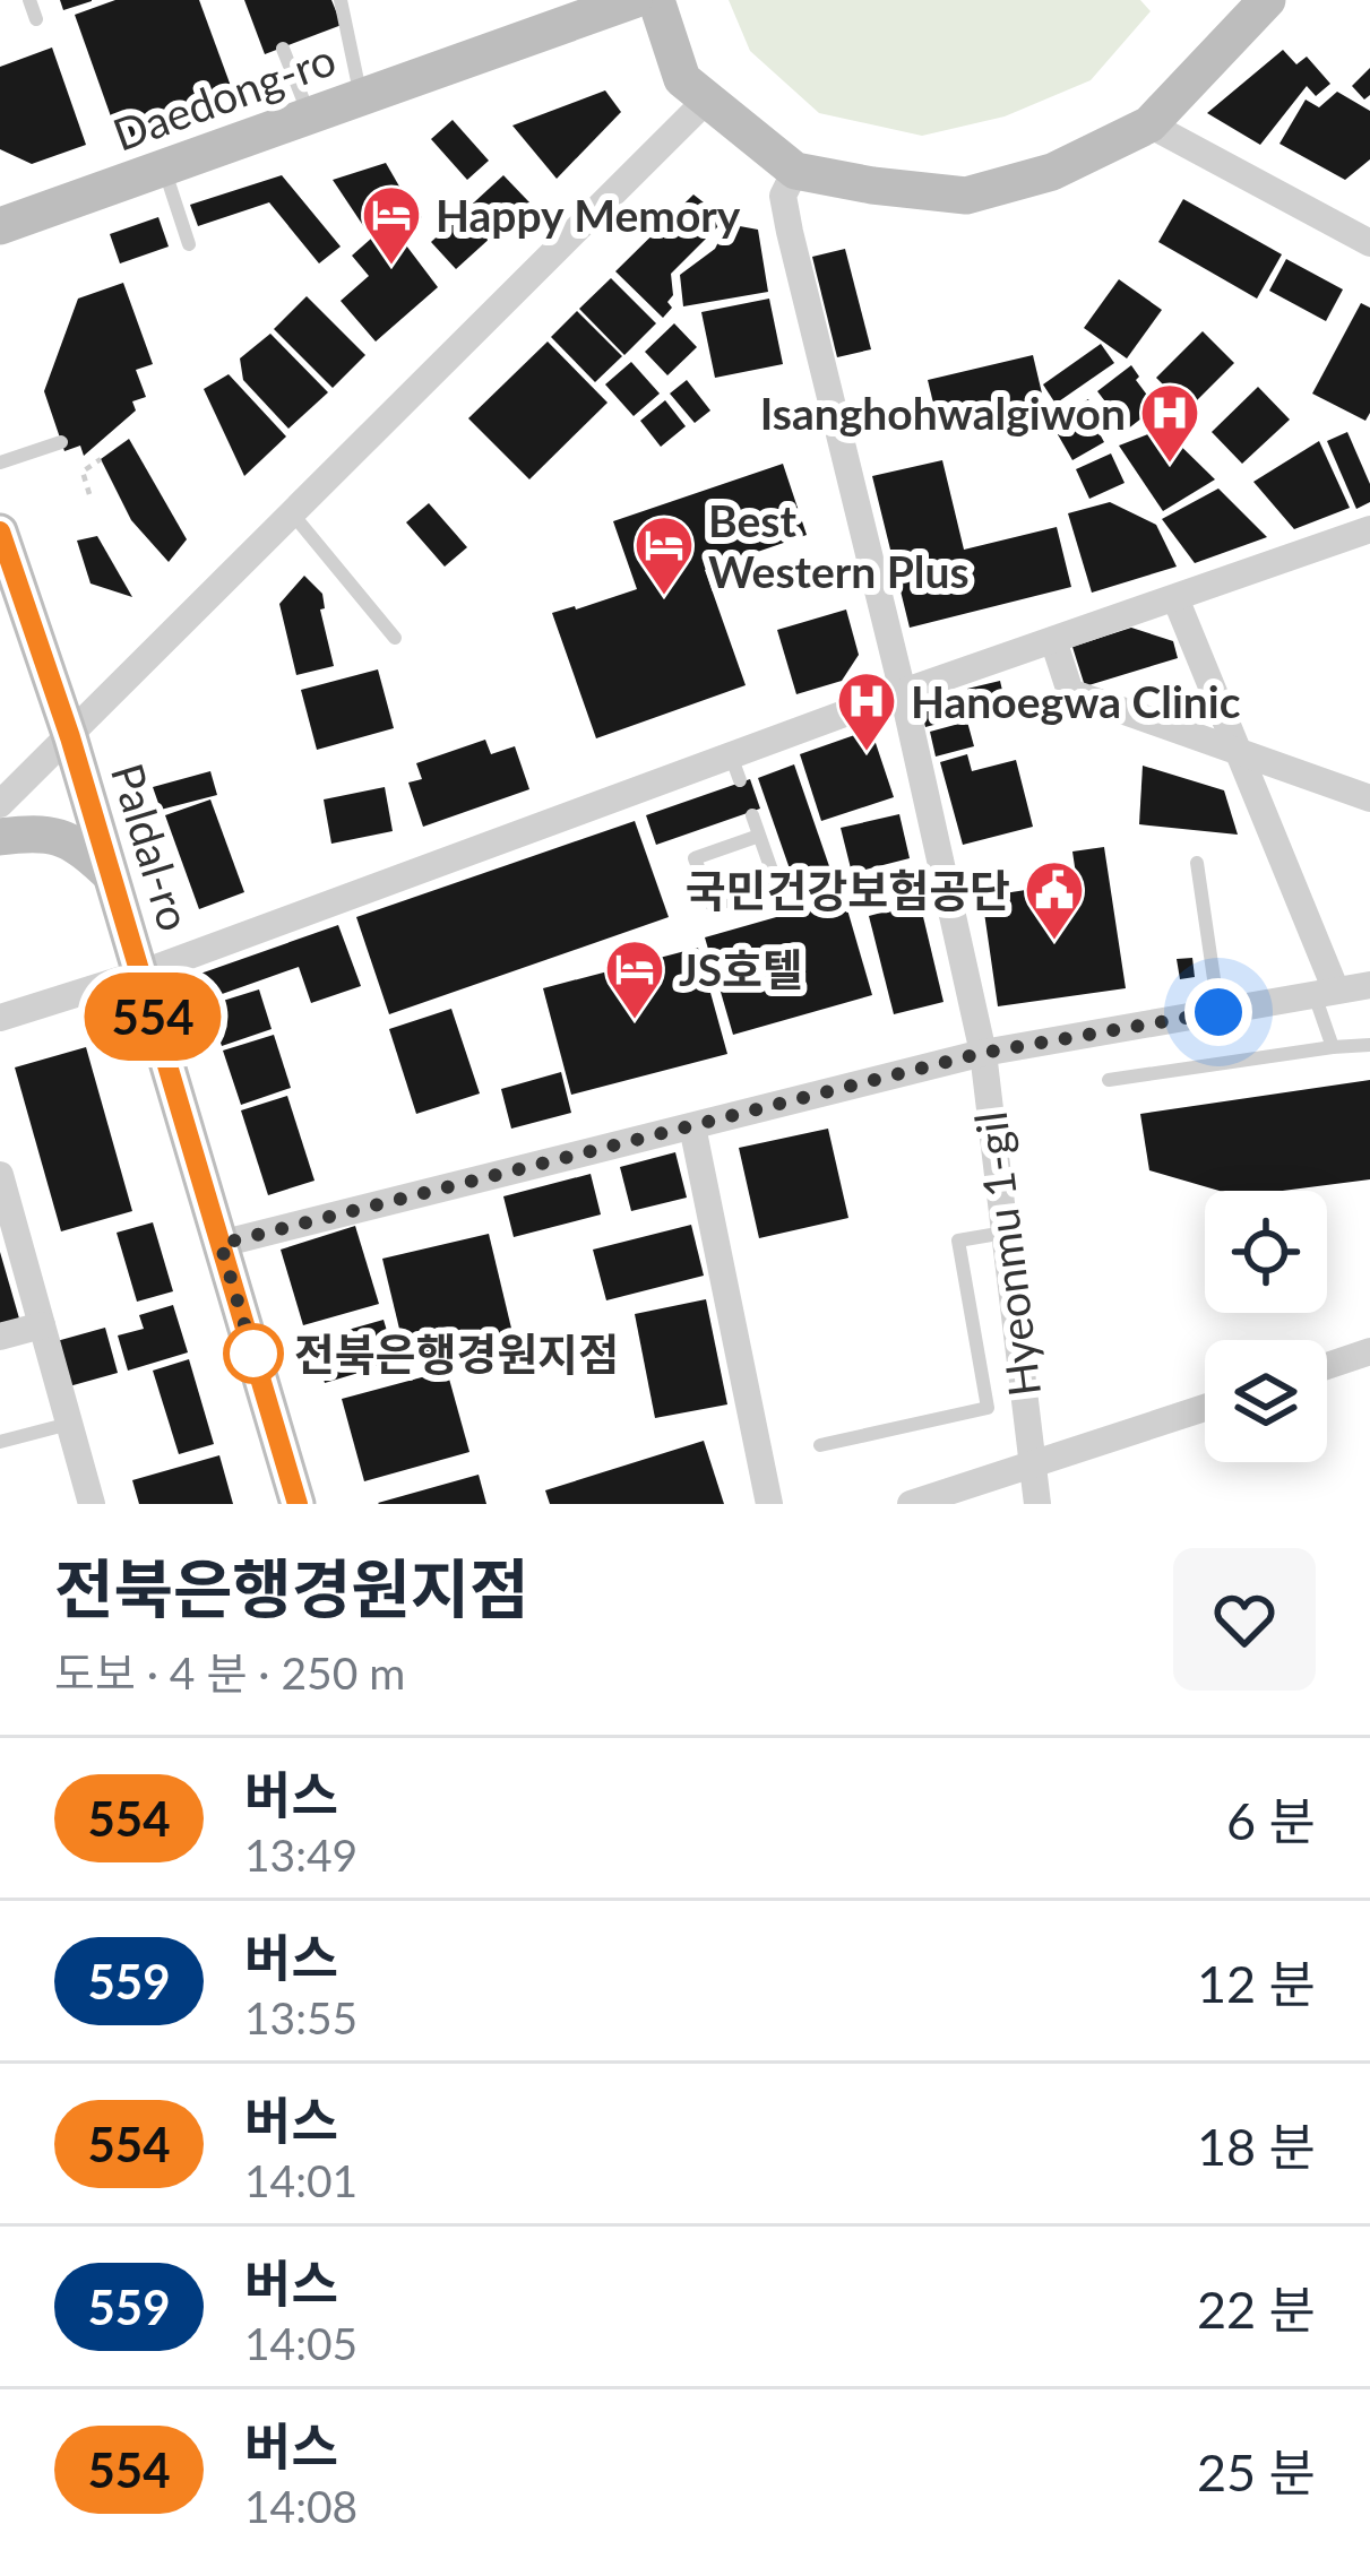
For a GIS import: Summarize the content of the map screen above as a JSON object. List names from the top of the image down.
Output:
{
  "streets": {
    "street": ["Daedong-ro", "Paldal-ro", "Hyeonmu 1-gil"]
  },
  "places": {
    "hotel": ["Happy Memory", "Best Western Plus", "JS호텔"],
    "hospital": ["Isanghohwalgiwon", "Hanoegwa Clinic"],
    "public building": ["국민건강보험공단"],
    "other": ["전북은행경원지점"]
  },
  "lines": ["bus line 554"],
  "page": {
    "on_map": "554",
    "heading": ["전북은행경원지점", "도보 · 4 분 · 250 m"],
    "list": [
      {
        "mark": "554",
        "name": "버스",
        "note": "13:49",
        "value": "6 분"
      },
      {
        "mark": "559",
        "name": "버스",
        "note": "13:55",
        "value": "12 분"
      },
      {
        "mark": "554",
        "name": "버스",
        "note": "14:01",
        "value": "18 분"
      },
      {
        "mark": "559",
        "name": "버스",
        "note": "14:05",
        "value": "22 분"
      },
      {
        "mark": "554",
        "name": "버스",
        "note": "14:08",
        "value": "25 분"
      }
    ]
  }
}
